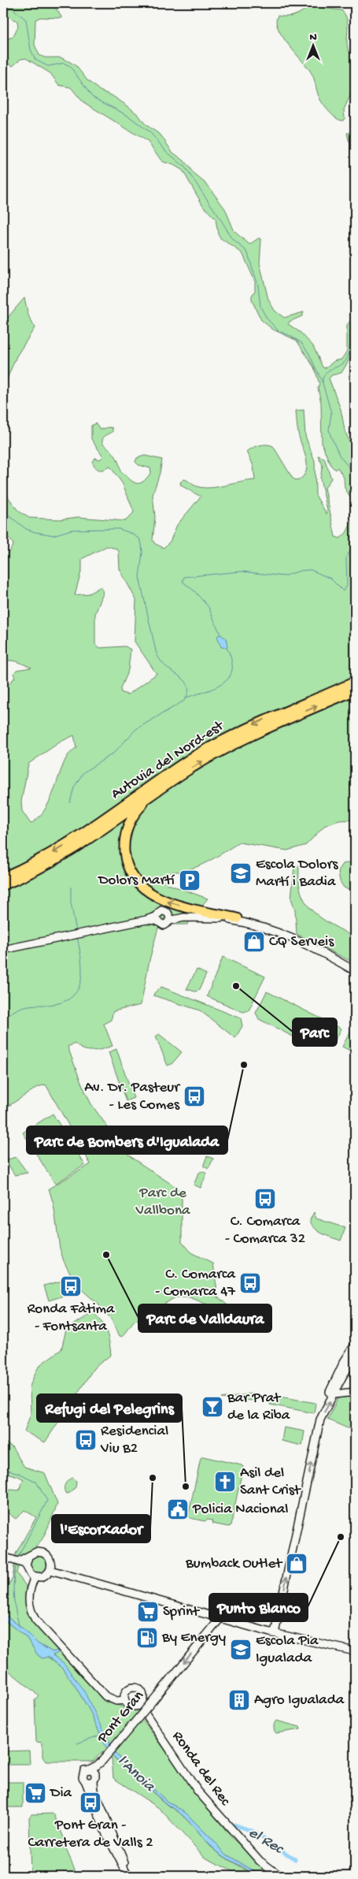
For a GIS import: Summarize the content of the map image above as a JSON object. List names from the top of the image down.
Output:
{
  "streets": {
    "highway": ["Autovia del Nord-est"],
    "street": ["Pont Gran", "Ronda del Rec"]
  },
  "one_way": ["Pont Gran"],
  "water": ["l'Anoia", "el Rec"],
  "parks": ["Parc de Vallbona"],
  "places": {
    "school or university": ["Escola Dolors Martí i Badia", "Escola Pia Igualada"],
    "parking": ["Dolors Martí"],
    "shop": ["CQ Serveis", "Bumback Outlet"],
    "other": [
      "Parc",
      "Parc de Bombers d'Igualada",
      "Parc de Valldaura",
      "l'Escorxador",
      "Refugi del Pelegrins",
      "Punto Blanco"
    ],
    "bus stop": [
      "Av. Dr. Pasteur - Les Comes",
      "C. Comarca - Comarca 32",
      "C. Comarca - Comarca 47",
      "Ronda Fàtima - Fontsanta",
      "Residencial Viu B2",
      "Pont Gran - Carretera de Valls 2"
    ],
    "bar": ["Bar Prat de la Riba"],
    "church": ["Asil del Sant Crist"],
    "public building": ["Policia Nacional"],
    "supermarket": ["Sprint", "Dia"],
    "fuel station": ["By Energy"],
    "building": ["Agro Igualada"]
  },
  "north": "top"
}
